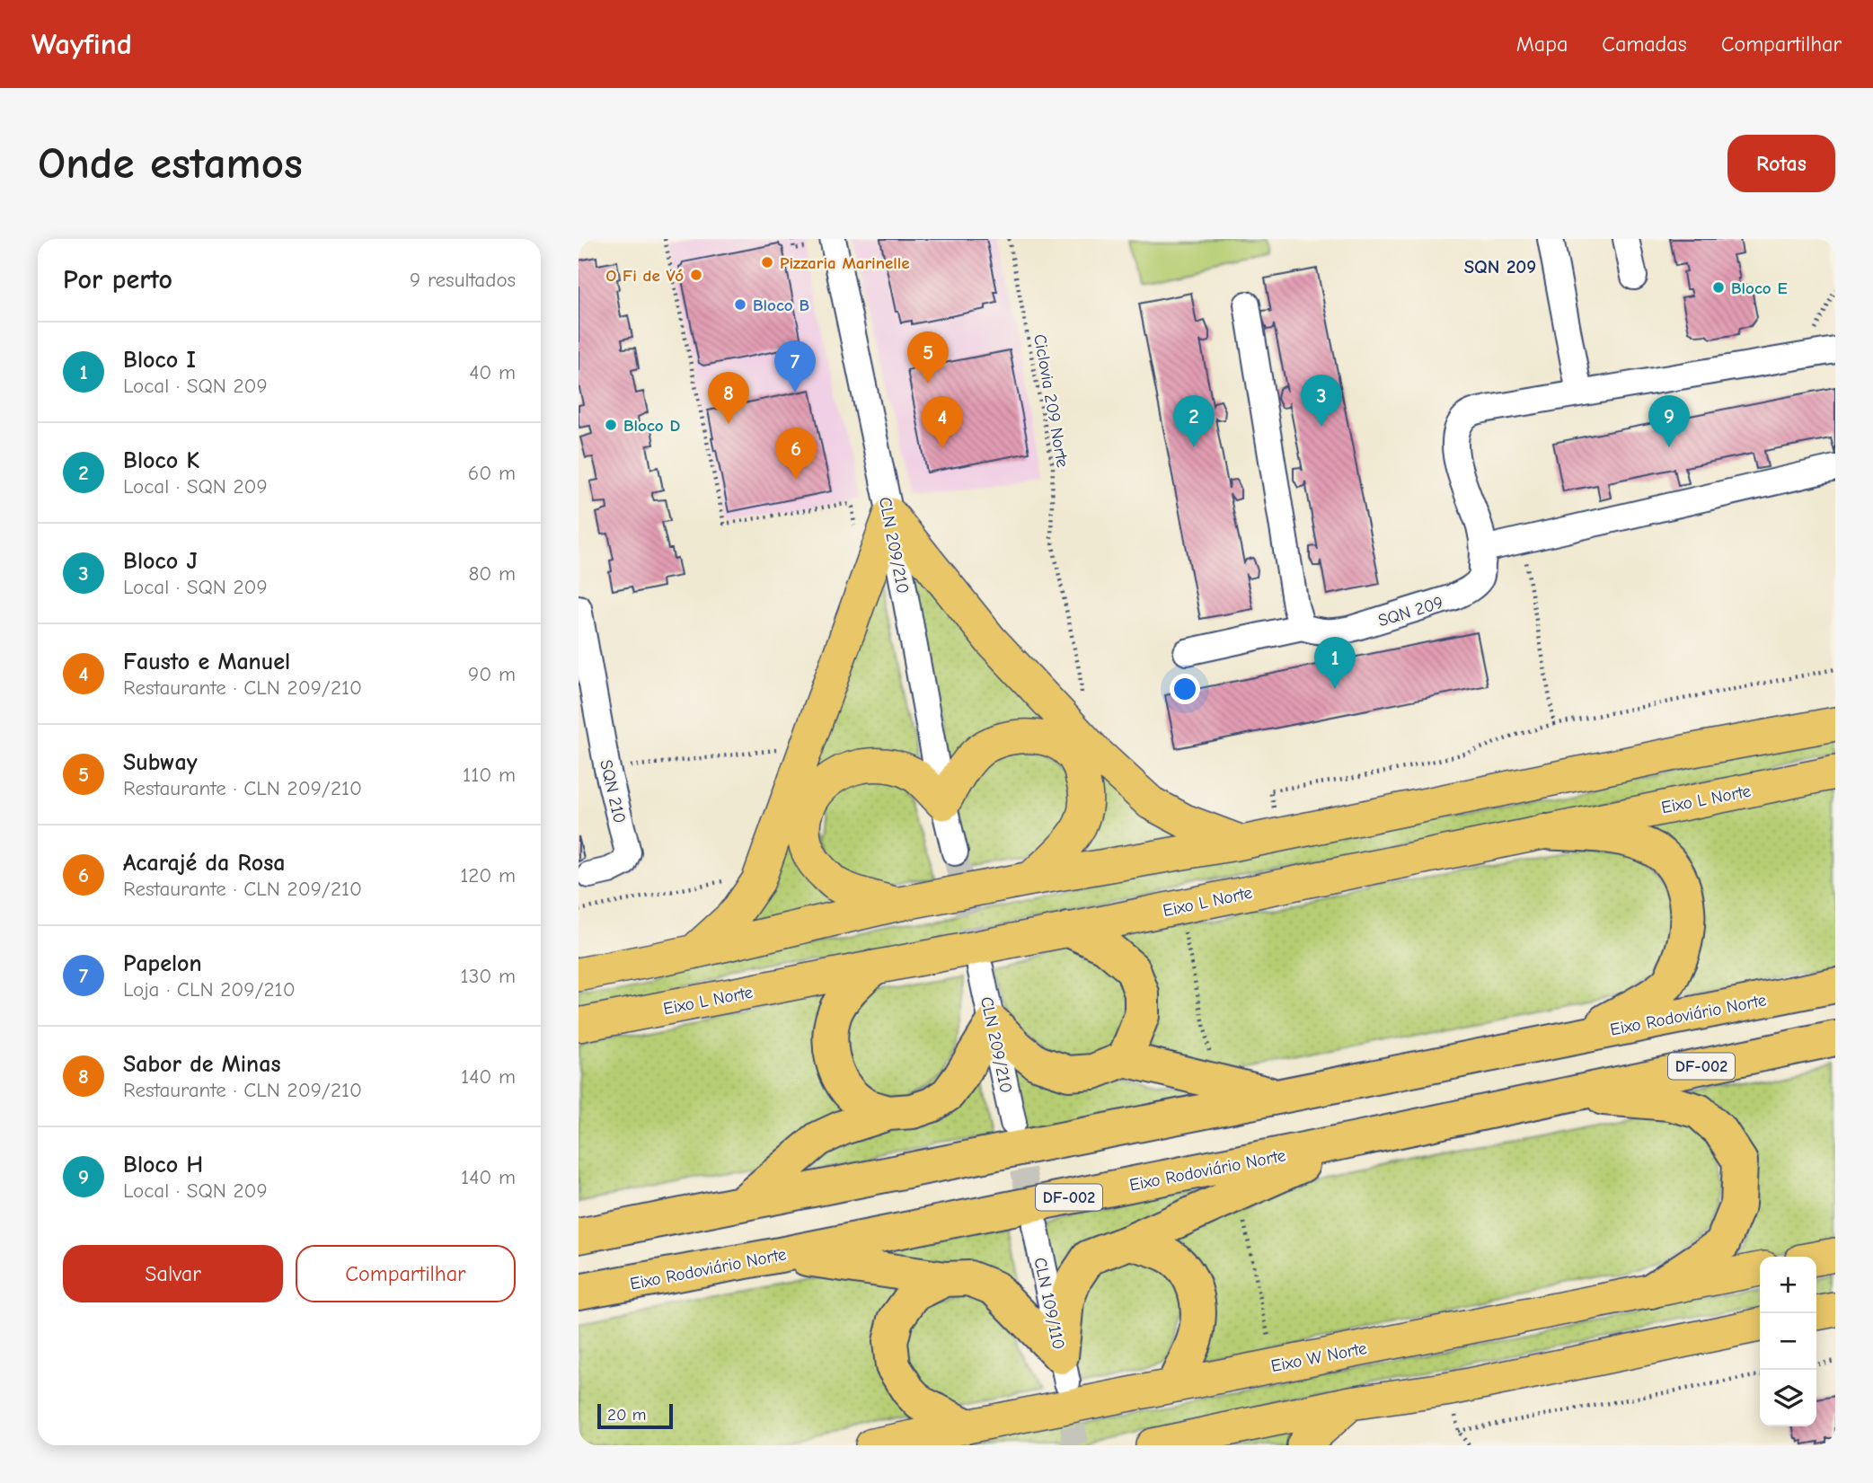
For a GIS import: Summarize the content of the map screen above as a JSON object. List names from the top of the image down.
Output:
{
  "streets": {
    "highway": ["Eixo Rodoviário Norte", "DF-002"],
    "main road": ["Eixo L Norte", "Eixo W Norte"],
    "street": [
      "CLN 209/210",
      "SQN 209",
      "SQN 210",
      "CLN 109/110"
    ],
    "path": ["Ciclovia 209 Norte"]
  },
  "districts": ["SQN 209"],
  "places": [
    "Pizzaria Marinelle",
    "O Fi de Vó",
    "Bloco E",
    "Bloco B",
    "Bloco D"
  ],
  "scale_bar": "20 m",
  "page": {
    "header": "Wayfind",
    "nav": ["Mapa", "Camadas", "Compartilhar"],
    "buttons": [
      "Rotas",
      ["Salvar", "Compartilhar"]
    ],
    "title": "Onde estamos",
    "heading": ["Por perto", "9 resultados"],
    "list": [
      {
        "mark": "1",
        "name": "Bloco I",
        "note": "Local · SQN 209",
        "value": "40 m"
      },
      {
        "mark": "2",
        "name": "Bloco K",
        "note": "Local · SQN 209",
        "value": "60 m"
      },
      {
        "mark": "3",
        "name": "Bloco J",
        "note": "Local · SQN 209",
        "value": "80 m"
      },
      {
        "mark": "4",
        "name": "Fausto e Manuel",
        "note": "Restaurante · CLN 209/210",
        "value": "90 m"
      },
      {
        "mark": "5",
        "name": "Subway",
        "note": "Restaurante · CLN 209/210",
        "value": "110 m"
      },
      {
        "mark": "6",
        "name": "Acarajé da Rosa",
        "note": "Restaurante · CLN 209/210",
        "value": "120 m"
      },
      {
        "mark": "7",
        "name": "Papelon",
        "note": "Loja · CLN 209/210",
        "value": "130 m"
      },
      {
        "mark": "8",
        "name": "Sabor de Minas",
        "note": "Restaurante · CLN 209/210",
        "value": "140 m"
      },
      {
        "mark": "9",
        "name": "Bloco H",
        "note": "Local · SQN 209",
        "value": "140 m"
      }
    ],
    "pins": [
      "5",
      "7",
      "8",
      "3",
      "2",
      "9",
      "4",
      "6",
      "1"
    ],
    "map_buttons": ["+", "−"],
    "scale": "20 m"
  }
}
